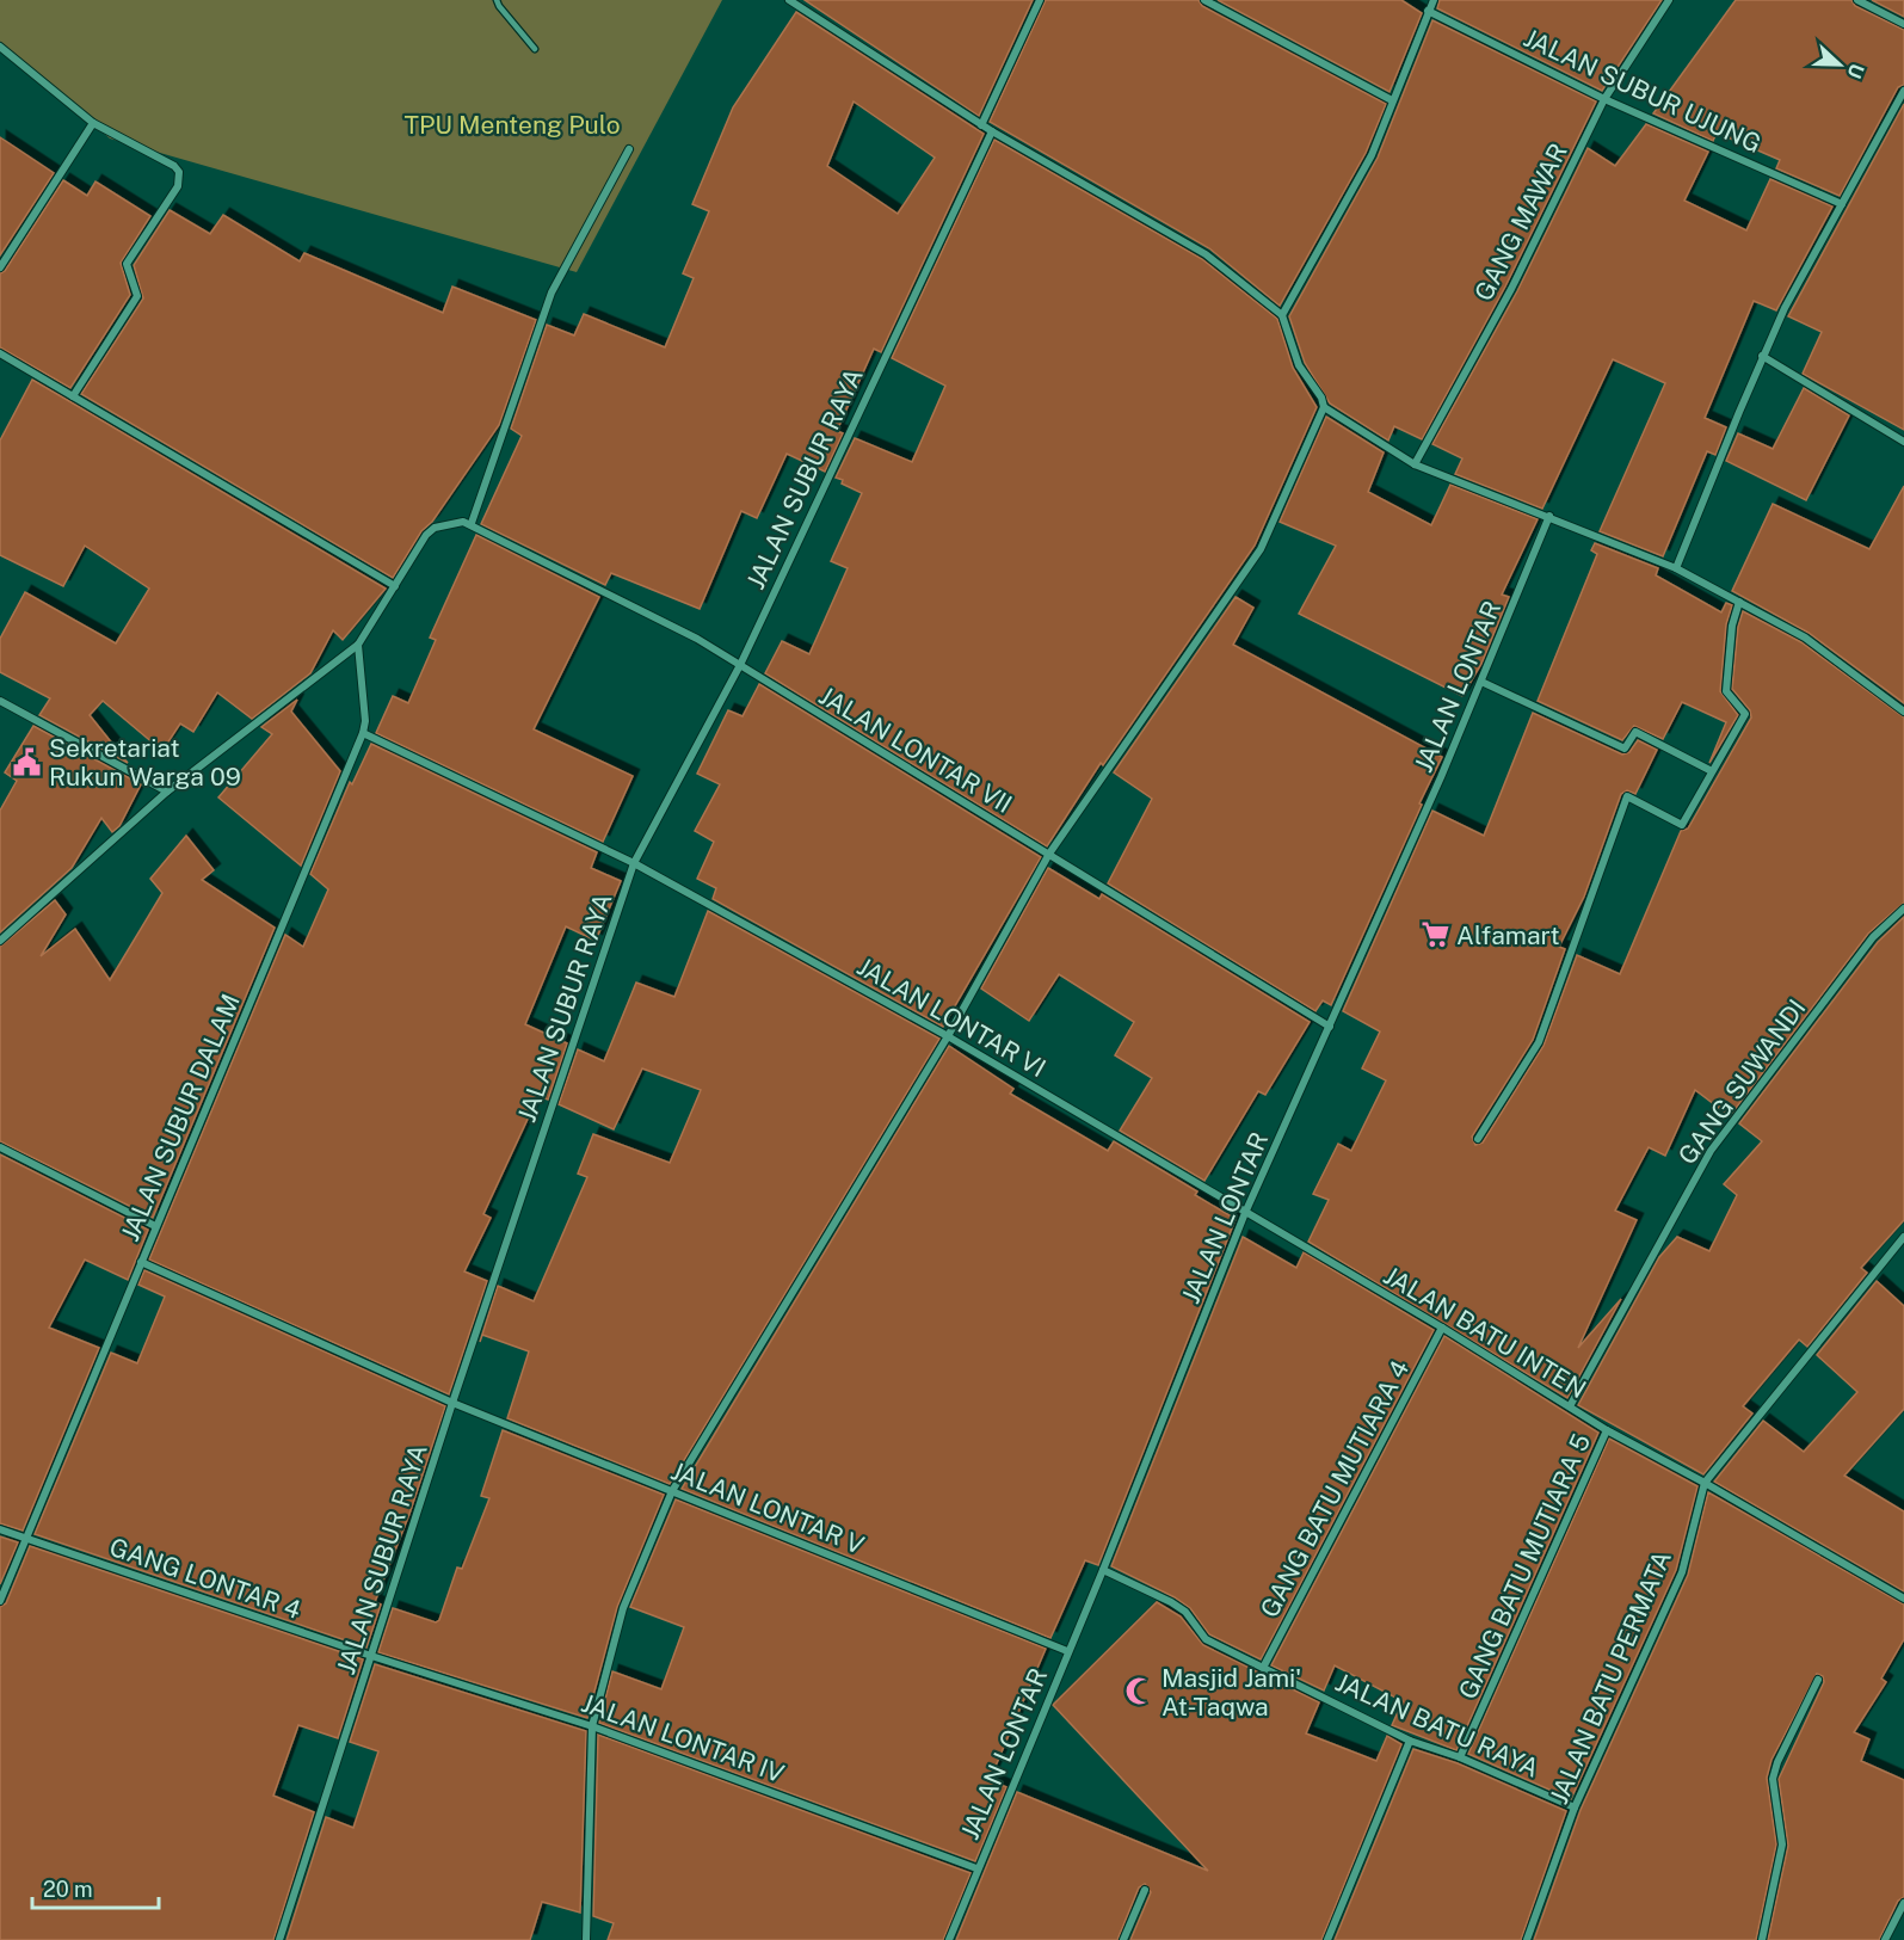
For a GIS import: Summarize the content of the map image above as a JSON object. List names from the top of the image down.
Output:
{
  "streets": {
    "street": [
      "JALAN SUBUR UJUNG",
      "GANG MAWAR",
      "JALAN SUBUR RAYA",
      "JALAN LONTAR",
      "JALAN LONTAR VII",
      "JALAN LONTAR VI",
      "GANG SUWANDI",
      "JALAN SUBUR DALAM",
      "JALAN BATU INTEN",
      "GANG BATU MUTIARA 4",
      "JALAN LONTAR V",
      "GANG BATU MUTIARA 5",
      "GANG LONTAR 4",
      "JALAN BATU PERMATA",
      "JALAN BATU RAYA",
      "JALAN LONTAR IV"
    ]
  },
  "crossings": [
    ["JALAN SUBUR UJUNG", "GANG MAWAR"],
    ["JALAN SUBUR RAYA", "JALAN LONTAR VII"],
    ["JALAN SUBUR RAYA", "JALAN LONTAR VI"],
    ["JALAN SUBUR RAYA", "JALAN LONTAR V"],
    ["JALAN SUBUR RAYA", "GANG LONTAR 4"],
    ["JALAN SUBUR RAYA", "JALAN LONTAR IV"],
    ["JALAN LONTAR", "JALAN LONTAR VII"],
    ["JALAN LONTAR", "JALAN LONTAR VI"],
    ["JALAN LONTAR", "JALAN BATU INTEN"],
    ["JALAN LONTAR", "JALAN LONTAR V"],
    ["JALAN LONTAR", "JALAN BATU RAYA"],
    ["JALAN LONTAR", "JALAN LONTAR IV"],
    ["JALAN LONTAR VI", "JALAN SUBUR DALAM"],
    ["JALAN LONTAR VI", "JALAN BATU INTEN"],
    ["GANG SUWANDI", "JALAN BATU INTEN"],
    ["JALAN SUBUR DALAM", "JALAN LONTAR V"],
    ["JALAN SUBUR DALAM", "GANG LONTAR 4"],
    ["JALAN BATU INTEN", "GANG BATU MUTIARA 4"],
    ["JALAN BATU INTEN", "GANG BATU MUTIARA 5"],
    ["JALAN BATU INTEN", "JALAN BATU PERMATA"],
    ["GANG BATU MUTIARA 4", "JALAN BATU RAYA"],
    ["GANG BATU MUTIARA 5", "JALAN BATU RAYA"],
    ["GANG LONTAR 4", "JALAN LONTAR IV"],
    ["JALAN BATU PERMATA", "JALAN BATU RAYA"]
  ],
  "parks": ["TPU Menteng Pulo"],
  "places": {
    "public building": ["Sekretariat Rukun Warga 09"],
    "supermarket": ["Alfamart"],
    "mosque": ["Masjid Jami' At-Taqwa"]
  },
  "scale_bar": "20 m",
  "north": "right"
}
